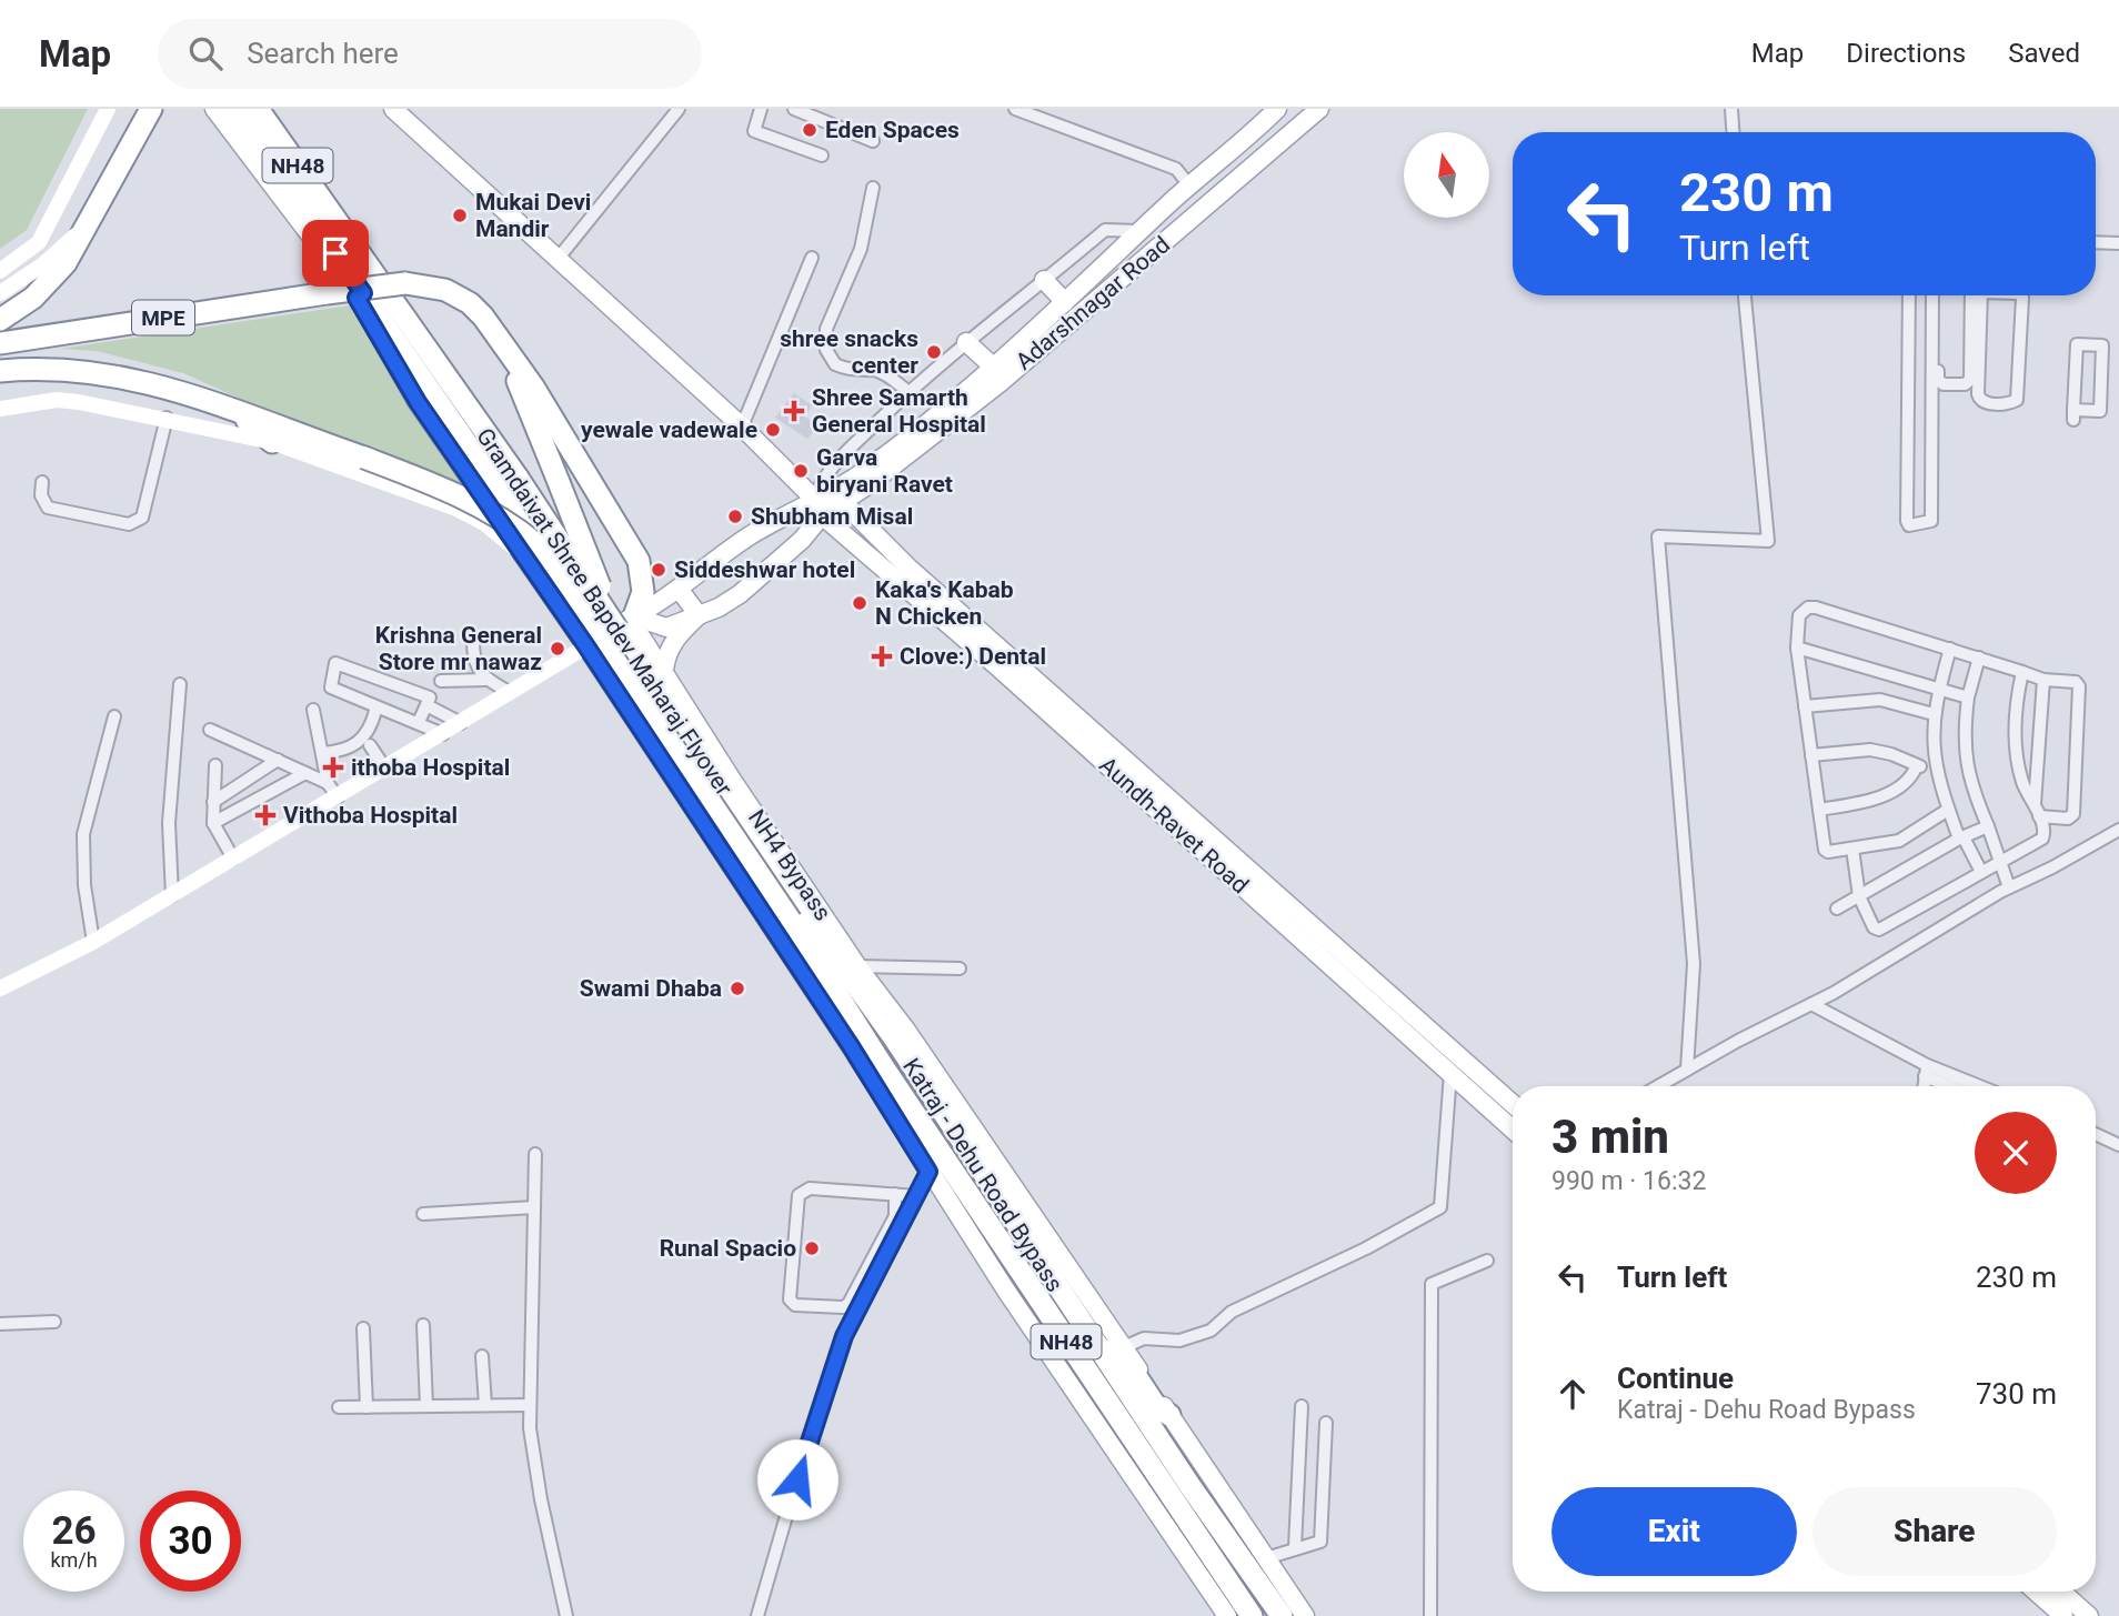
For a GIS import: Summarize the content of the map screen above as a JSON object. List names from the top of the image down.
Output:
{
  "streets": {
    "highway": [
      "NH48",
      "MPE",
      "Gramdaivat Shree Bapdev Maharaj Flyover",
      "Katraj - Dehu Road Bypass"
    ],
    "main road": ["Adarshnagar Road", "Aundh-Ravet Road", "NH4 Bypass"]
  },
  "crossings": [
    ["NH48", "Gramdaivat Shree Bapdev Maharaj Flyover"],
    ["NH48", "Katraj - Dehu Road Bypass"],
    ["Adarshnagar Road", "MPE"],
    ["Adarshnagar Road", "Gramdaivat Shree Bapdev Maharaj Flyover"],
    ["Adarshnagar Road", "Aundh-Ravet Road"],
    ["Adarshnagar Road", "NH4 Bypass"],
    ["MPE", "Gramdaivat Shree Bapdev Maharaj Flyover"],
    ["MPE", "NH4 Bypass"],
    ["Gramdaivat Shree Bapdev Maharaj Flyover", "NH4 Bypass"],
    ["Gramdaivat Shree Bapdev Maharaj Flyover", "Katraj - Dehu Road Bypass"],
    ["NH4 Bypass", "Katraj - Dehu Road Bypass"]
  ],
  "places": {
    "other": [
      "Eden Spaces",
      "Mukai Devi Mandir",
      "shree snacks center",
      "yewale vadewale",
      "Garva biryani Ravet",
      "Shubham Misal",
      "Siddeshwar hotel",
      "Kaka's Kabab N Chicken",
      "Krishna General Store mr nawaz",
      "Swami Dhaba",
      "Runal Spacio"
    ],
    "health": [
      "Shree Samarth General Hospital",
      "Clove:) Dental",
      "ithoba Hospital",
      "Vithoba Hospital"
    ]
  },
  "north": "top",
  "page": {
    "header": "Map",
    "search": "Search here",
    "nav": ["Map", "Directions", "Saved"],
    "turn": ["230 m", "Turn left"],
    "heading": ["3 min", "990 m · 16:32"],
    "list": [
      {
        "name": "Turn left",
        "value": "230 m"
      },
      {
        "name": "Continue",
        "note": "Katraj - Dehu Road Bypass",
        "value": "730 m"
      }
    ],
    "buttons": ["Exit", "Share"],
    "speed": "26 km/h",
    "limit": "30"
  }
}
